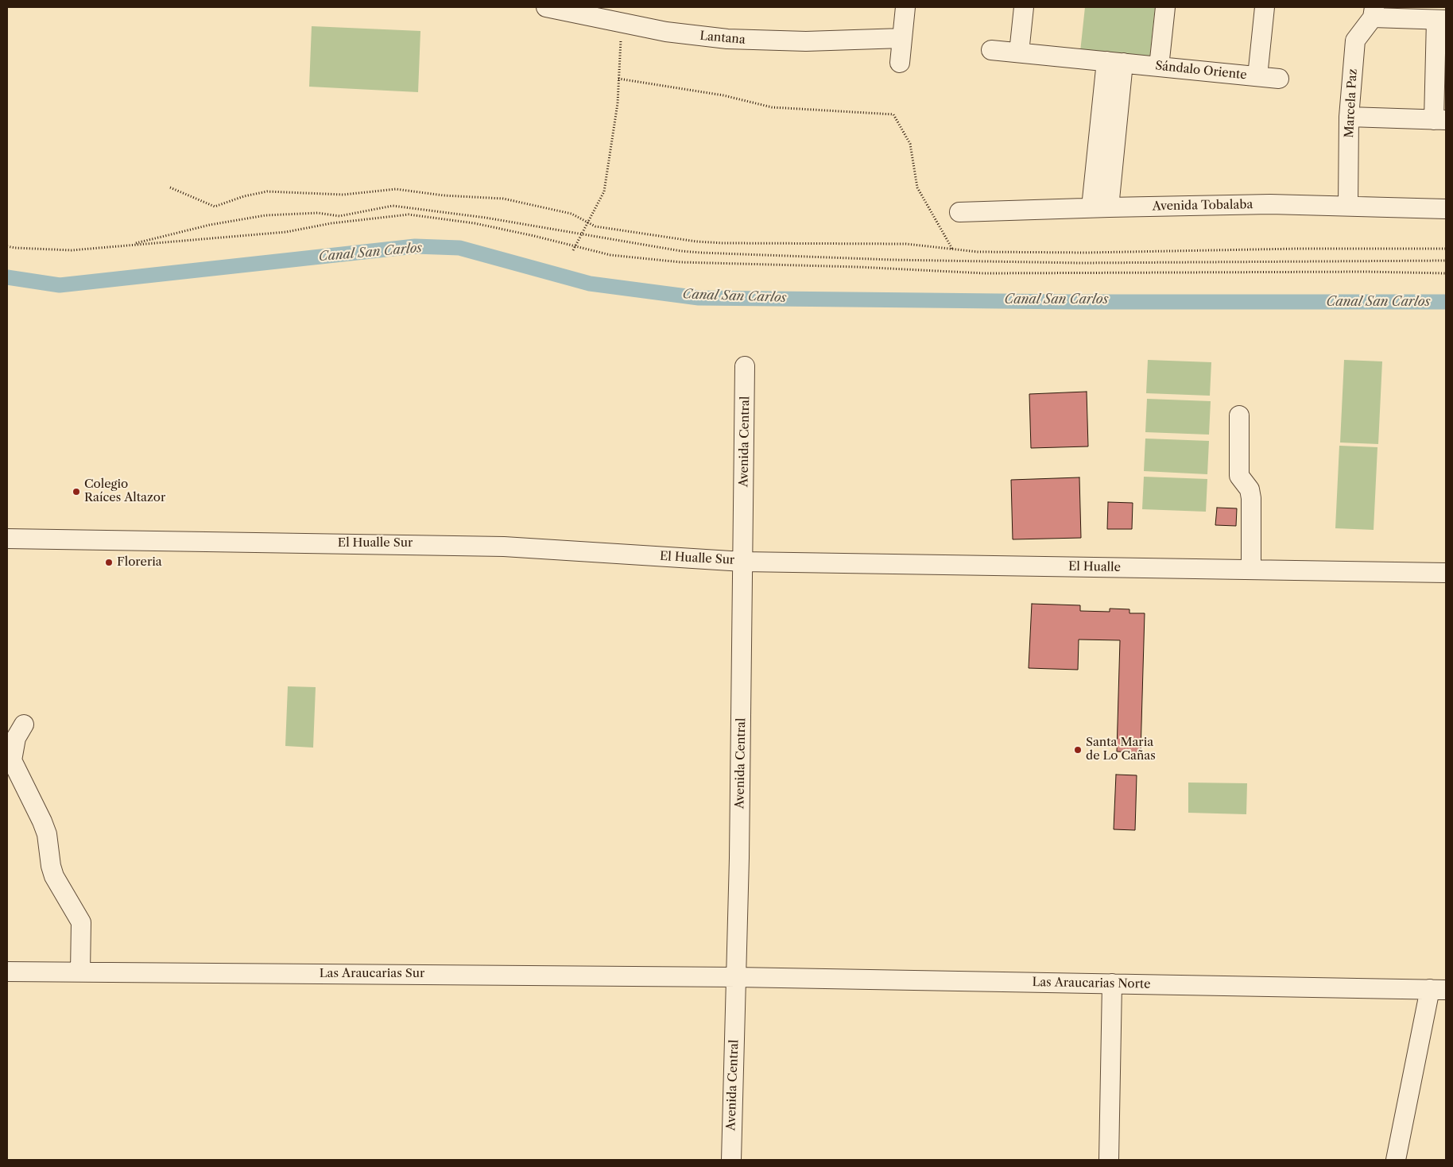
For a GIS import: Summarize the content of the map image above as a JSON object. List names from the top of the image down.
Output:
{
  "streets": {
    "street": [
      "Lantana",
      "Sándalo Oriente",
      "Marcela Paz",
      "Avenida Tobalaba",
      "Avenida Central",
      "El Hualle Sur",
      "El Hualle",
      "Las Araucarias Sur",
      "Las Araucarias Norte"
    ]
  },
  "crossings": [
    ["Marcela Paz", "Avenida Tobalaba"],
    ["Avenida Central", "El Hualle Sur"],
    ["Avenida Central", "El Hualle"],
    ["Avenida Central", "Las Araucarias Sur"],
    ["Avenida Central", "Las Araucarias Norte"],
    ["El Hualle Sur", "El Hualle"],
    ["Las Araucarias Sur", "Las Araucarias Norte"]
  ],
  "water": ["Canal San Carlos"],
  "places": ["Colegio Raíces Altazor", "Floreria", "Santa Maria de Lo Cañas"]
}
